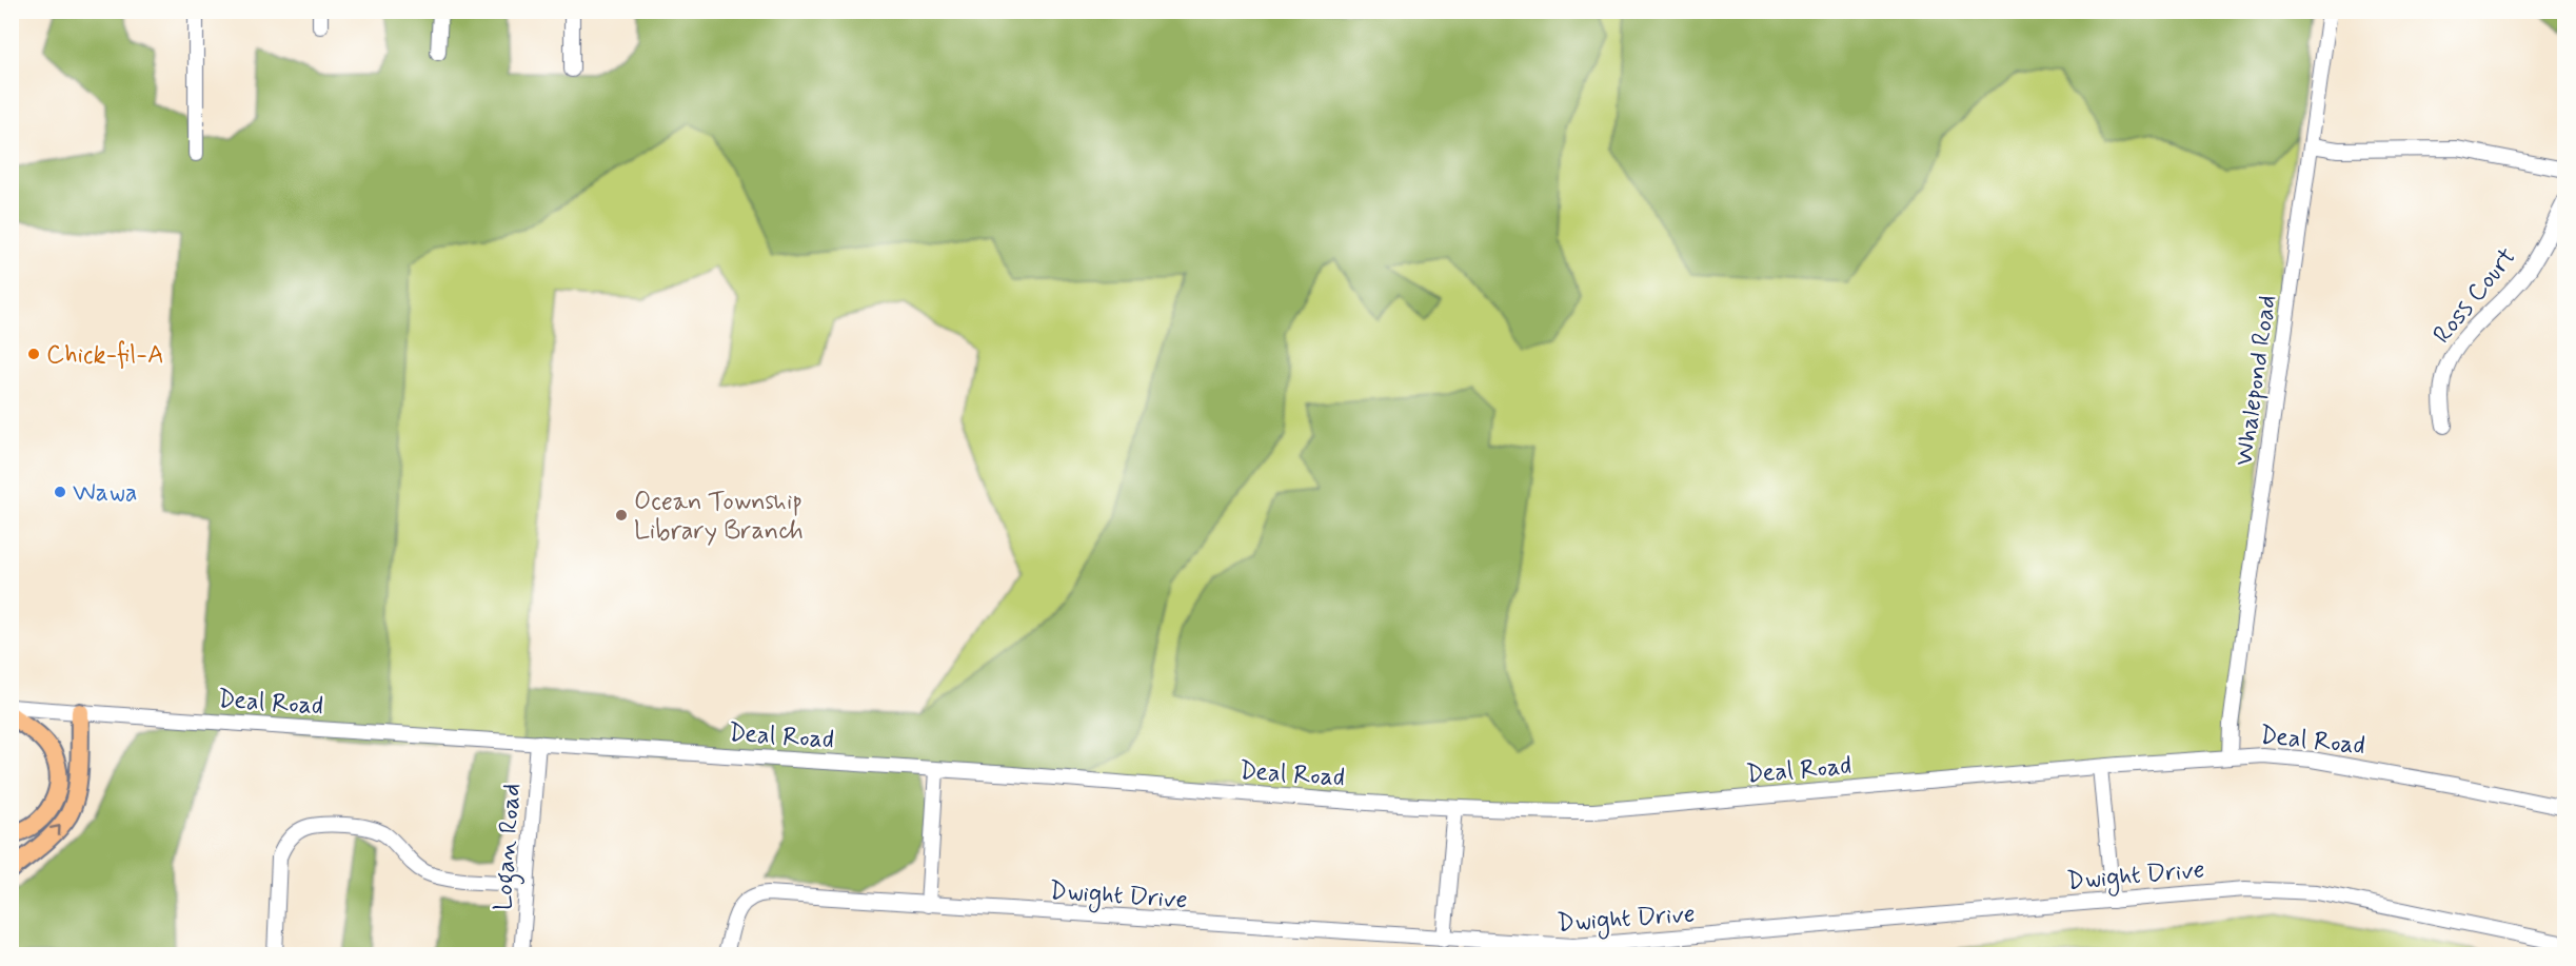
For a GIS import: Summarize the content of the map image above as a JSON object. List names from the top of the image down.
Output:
{
  "streets": {
    "street": [
      "Ross Court",
      "Whalepond Road",
      "Deal Road",
      "Logan Road",
      "Dwight Drive"
    ]
  },
  "crossings": [
    ["Whalepond Road", "Deal Road"],
    ["Deal Road", "Logan Road"]
  ],
  "places": ["Chick-fil-A", "Wawa", "Ocean Township Library Branch"]
}
